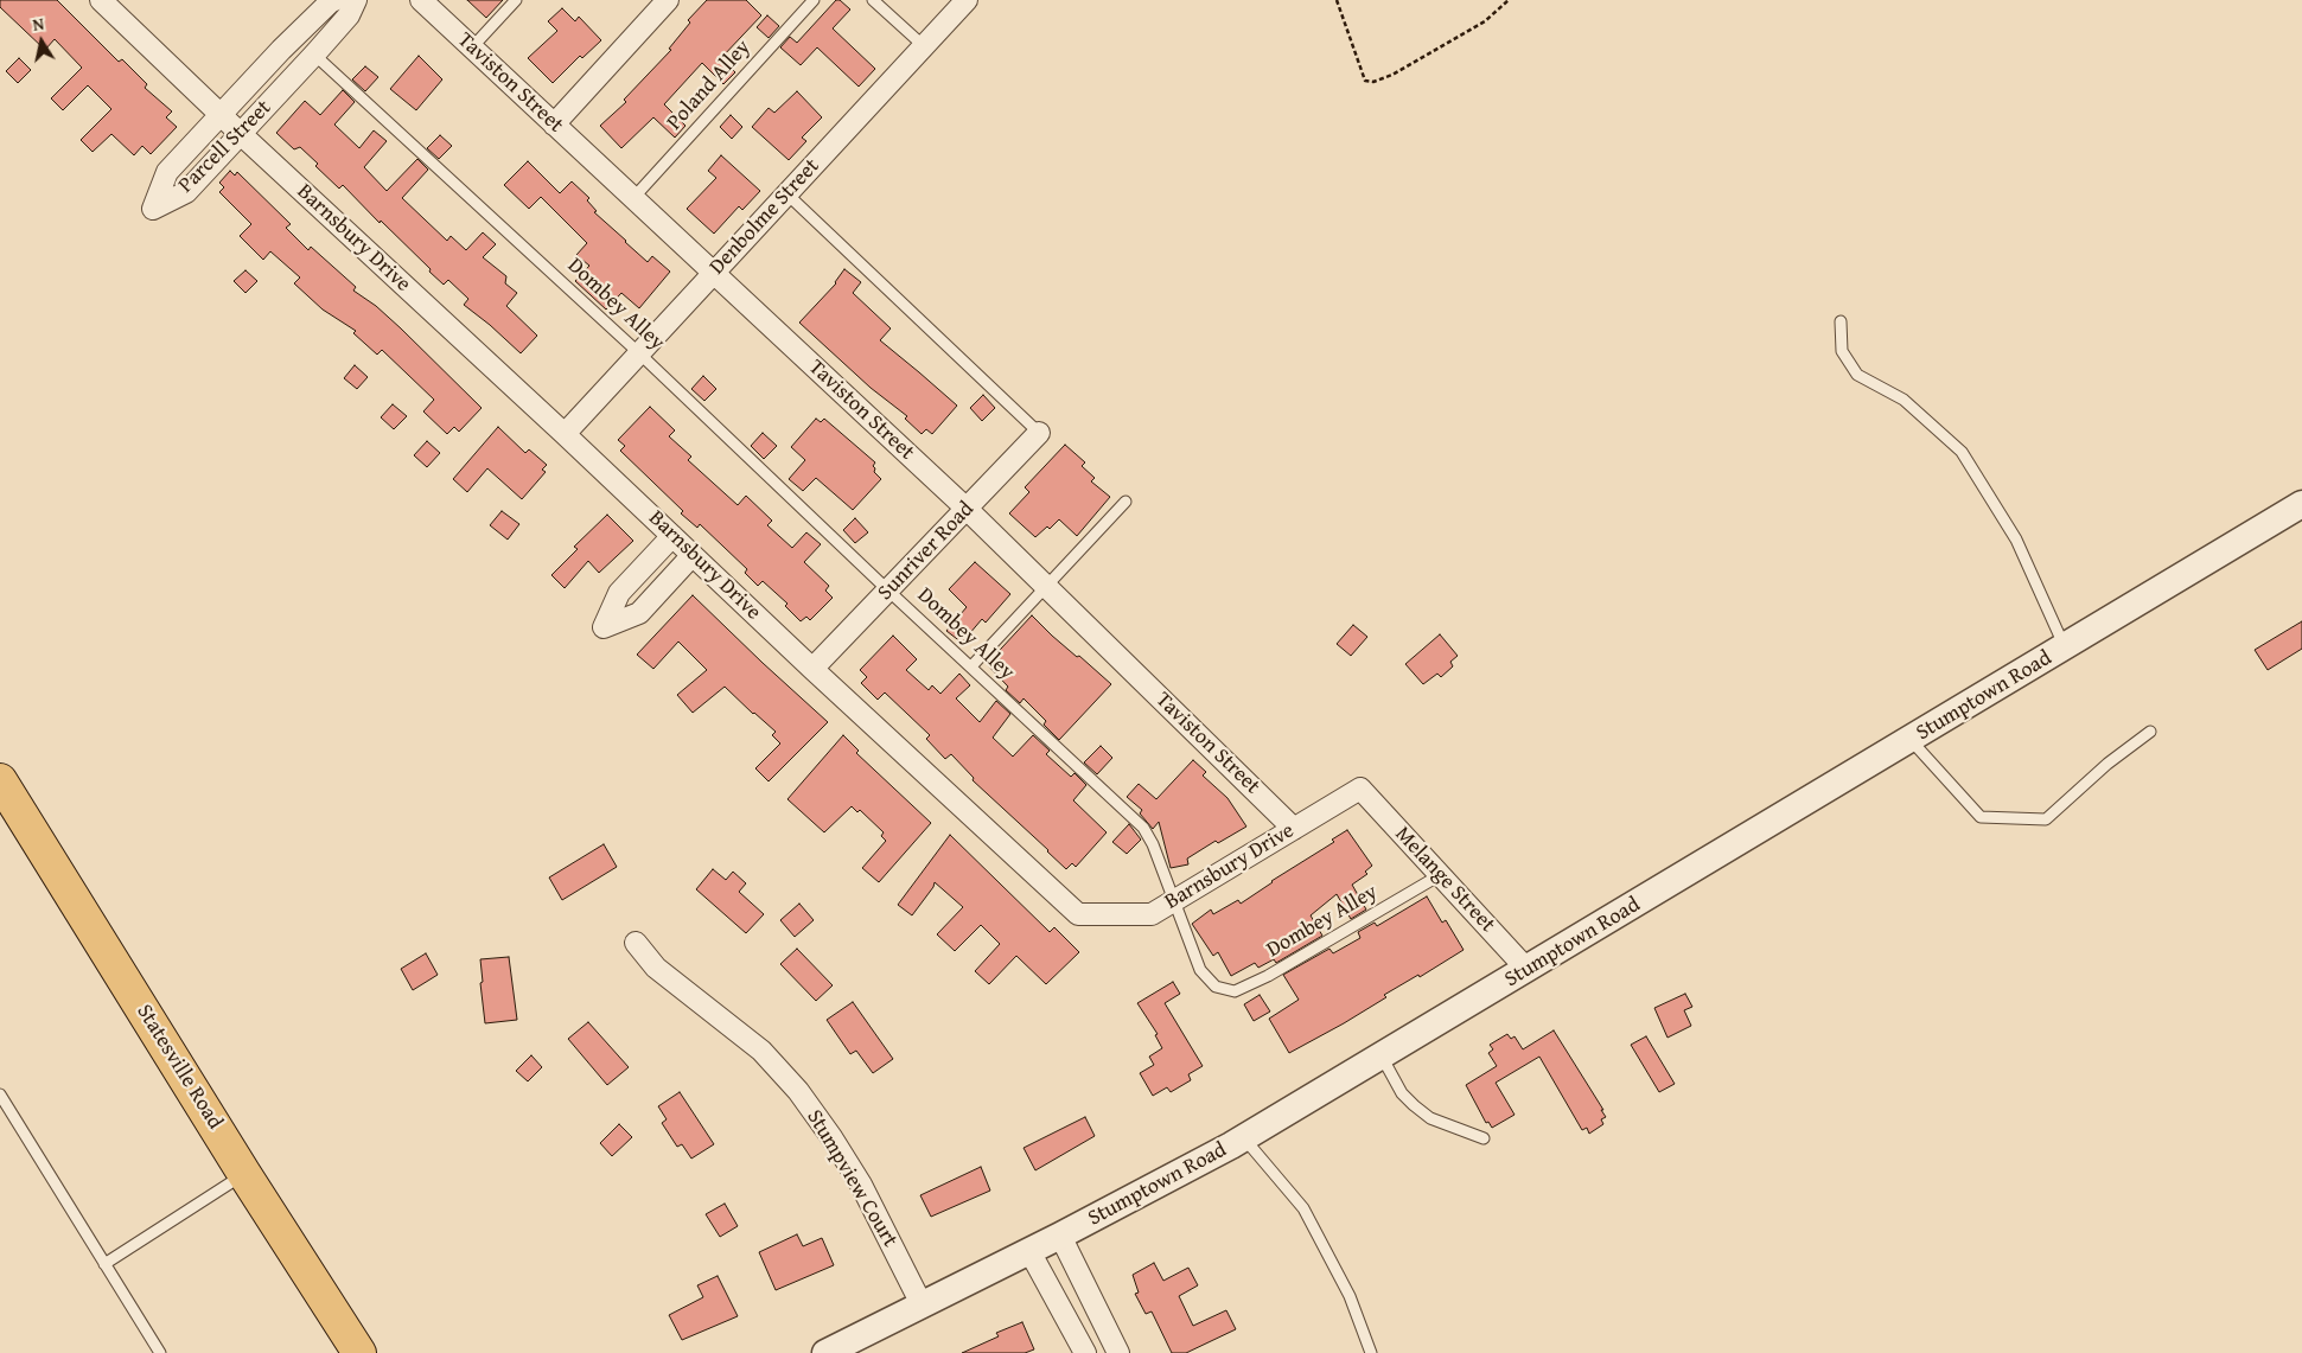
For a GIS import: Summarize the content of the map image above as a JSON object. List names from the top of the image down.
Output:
{
  "streets": {
    "main road": ["Statesville Road"],
    "street": [
      "Taviston Street",
      "Parcell Street",
      "Denbolme Street",
      "Barnsbury Drive",
      "Sunriver Road",
      "Stumptown Road",
      "Melange Street",
      "Stumpview Court"
    ],
    "lane": ["Poland Alley", "Dombey Alley"]
  },
  "crossings": [
    ["Taviston Street", "Poland Alley"],
    ["Taviston Street", "Denbolme Street"],
    ["Taviston Street", "Barnsbury Drive"],
    ["Taviston Street", "Sunriver Road"],
    ["Parcell Street", "Barnsbury Drive"],
    ["Parcell Street", "Dombey Alley"],
    ["Denbolme Street", "Barnsbury Drive"],
    ["Denbolme Street", "Dombey Alley"],
    ["Barnsbury Drive", "Dombey Alley"],
    ["Barnsbury Drive", "Sunriver Road"],
    ["Barnsbury Drive", "Melange Street"],
    ["Dombey Alley", "Sunriver Road"],
    ["Dombey Alley", "Melange Street"],
    ["Stumptown Road", "Melange Street"],
    ["Stumptown Road", "Stumpview Court"]
  ],
  "north": "top"
}
